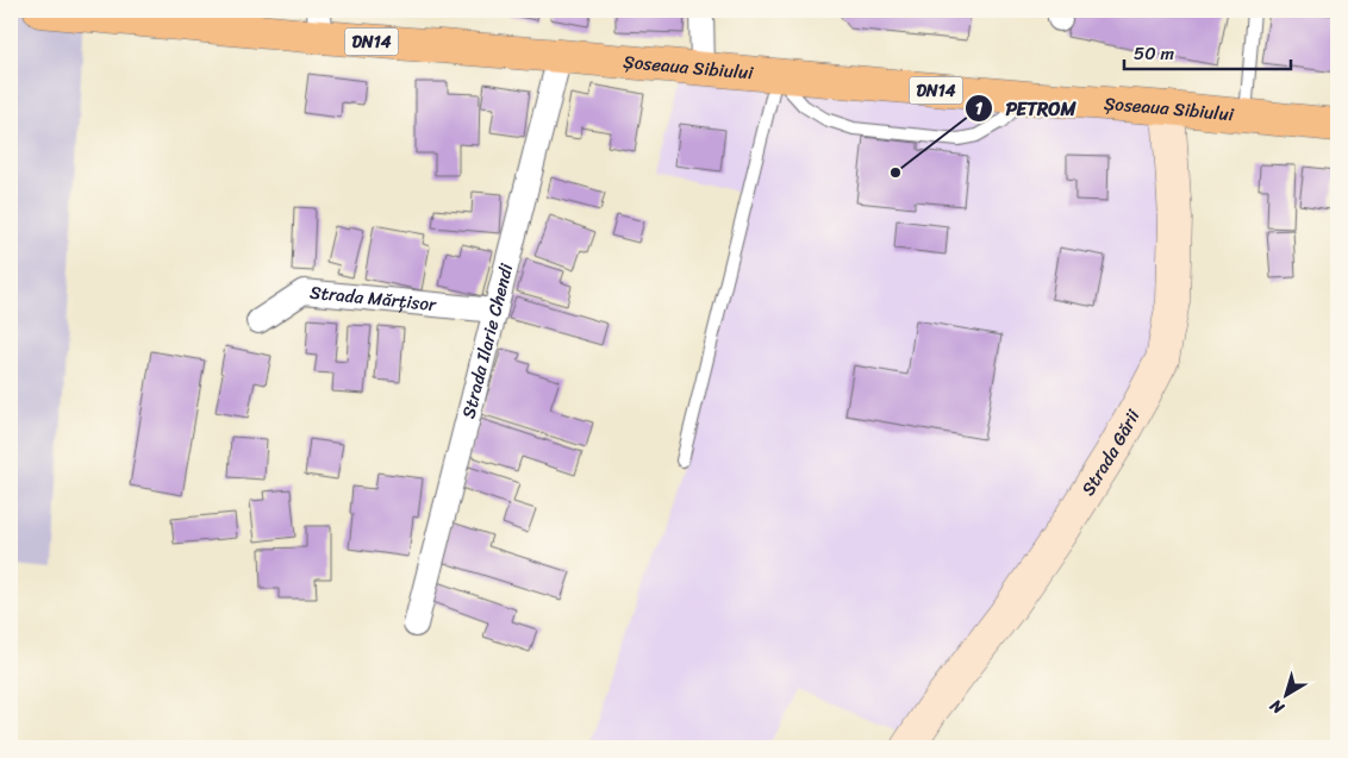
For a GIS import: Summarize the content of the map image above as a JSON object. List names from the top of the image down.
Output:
{
  "streets": {
    "main road": ["DN14", "Șoseaua Sibiului", "Strada Gării"],
    "street": ["Strada Mărțisor", "Strada Ilarie Chendi"]
  },
  "crossings": [
    ["Șoseaua Sibiului", "Strada Ilarie Chendi"],
    ["Șoseaua Sibiului", "Strada Gării"],
    ["Strada Mărțisor", "Strada Ilarie Chendi"]
  ],
  "places": ["PETROM"],
  "scale_bar": "50 m",
  "north": "bottom left"
}
